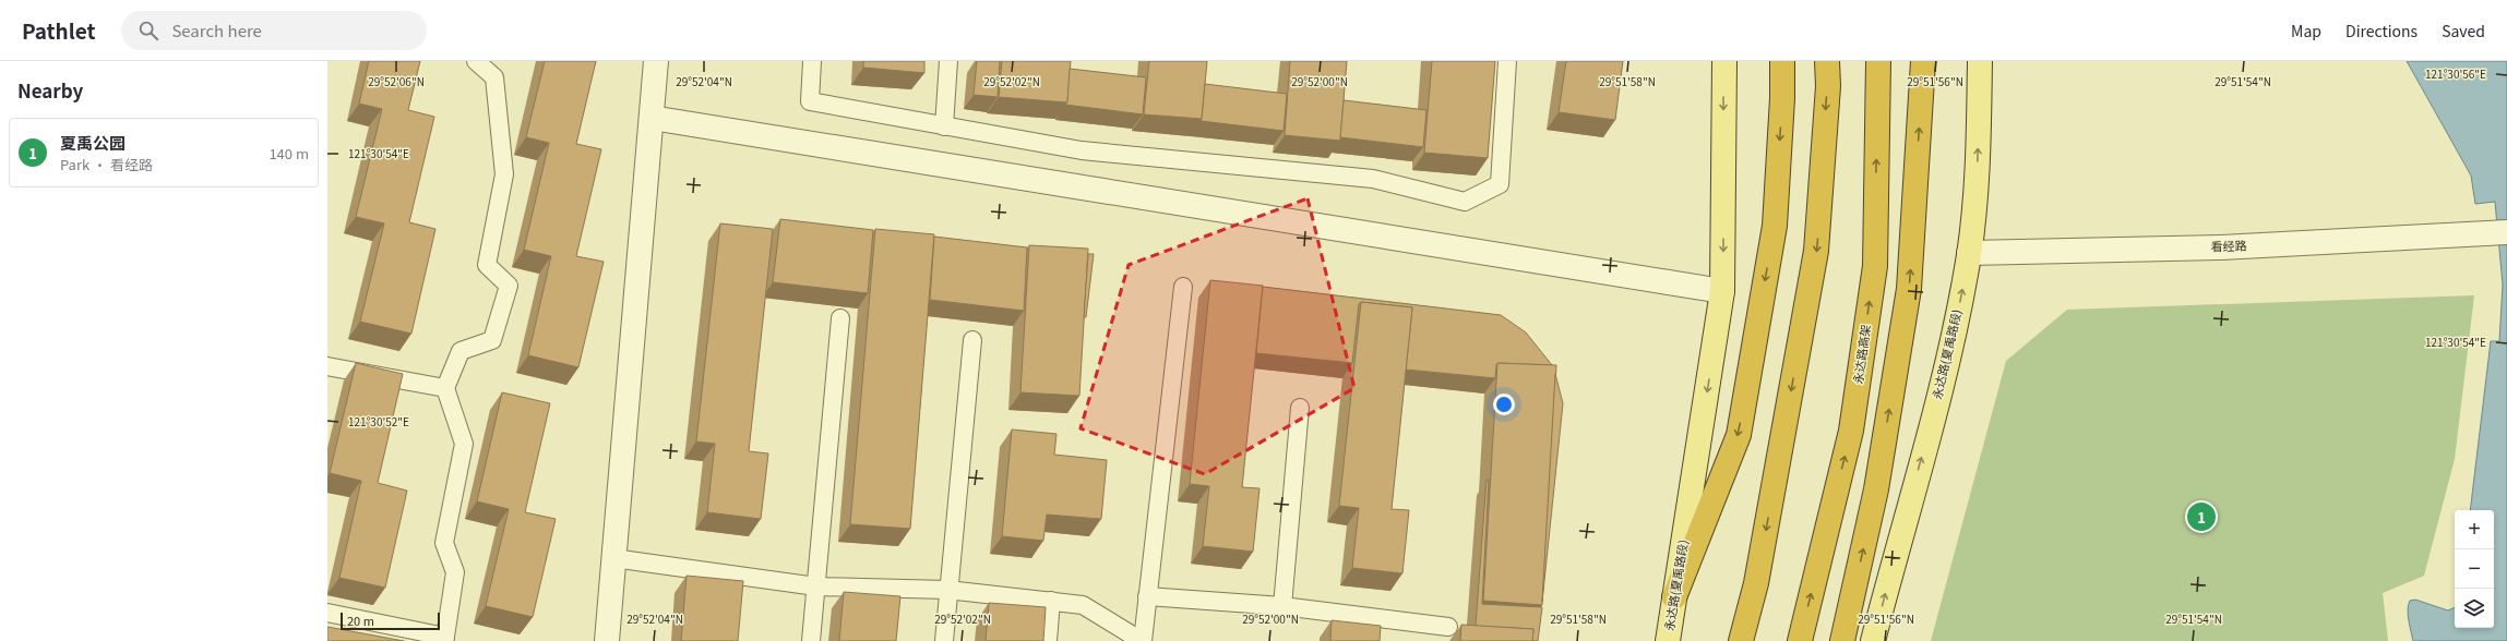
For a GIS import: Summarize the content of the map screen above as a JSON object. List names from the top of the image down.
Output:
{
  "streets": {
    "highway": ["永达路高架"],
    "main road": ["永达路(夏禹路段)"],
    "street": ["看经路"]
  },
  "crossings": [
    ["看经路", "永达路(夏禹路段)"]
  ],
  "scale_bar": "20 m",
  "page": {
    "header": "Pathlet",
    "search": "Search here",
    "nav": ["Map", "Directions", "Saved"],
    "heading": "Nearby",
    "list": [
      {
        "mark": "1",
        "name": "夏禹公园",
        "note": "Park · 看经路",
        "value": "140 m"
      }
    ],
    "pins": "1",
    "map_buttons": ["+", "−"],
    "scale": "20 m"
  },
  "coordinates": [
    "121°30'56\"E",
    "29°52'06\"N",
    "29°52'04\"N",
    "29°52'02\"N",
    "29°52'00\"N",
    "29°51'58\"N",
    "29°51'56\"N",
    "29°51'54\"N",
    "121°30'54\"E",
    "121°30'52\"E"
  ]
}
